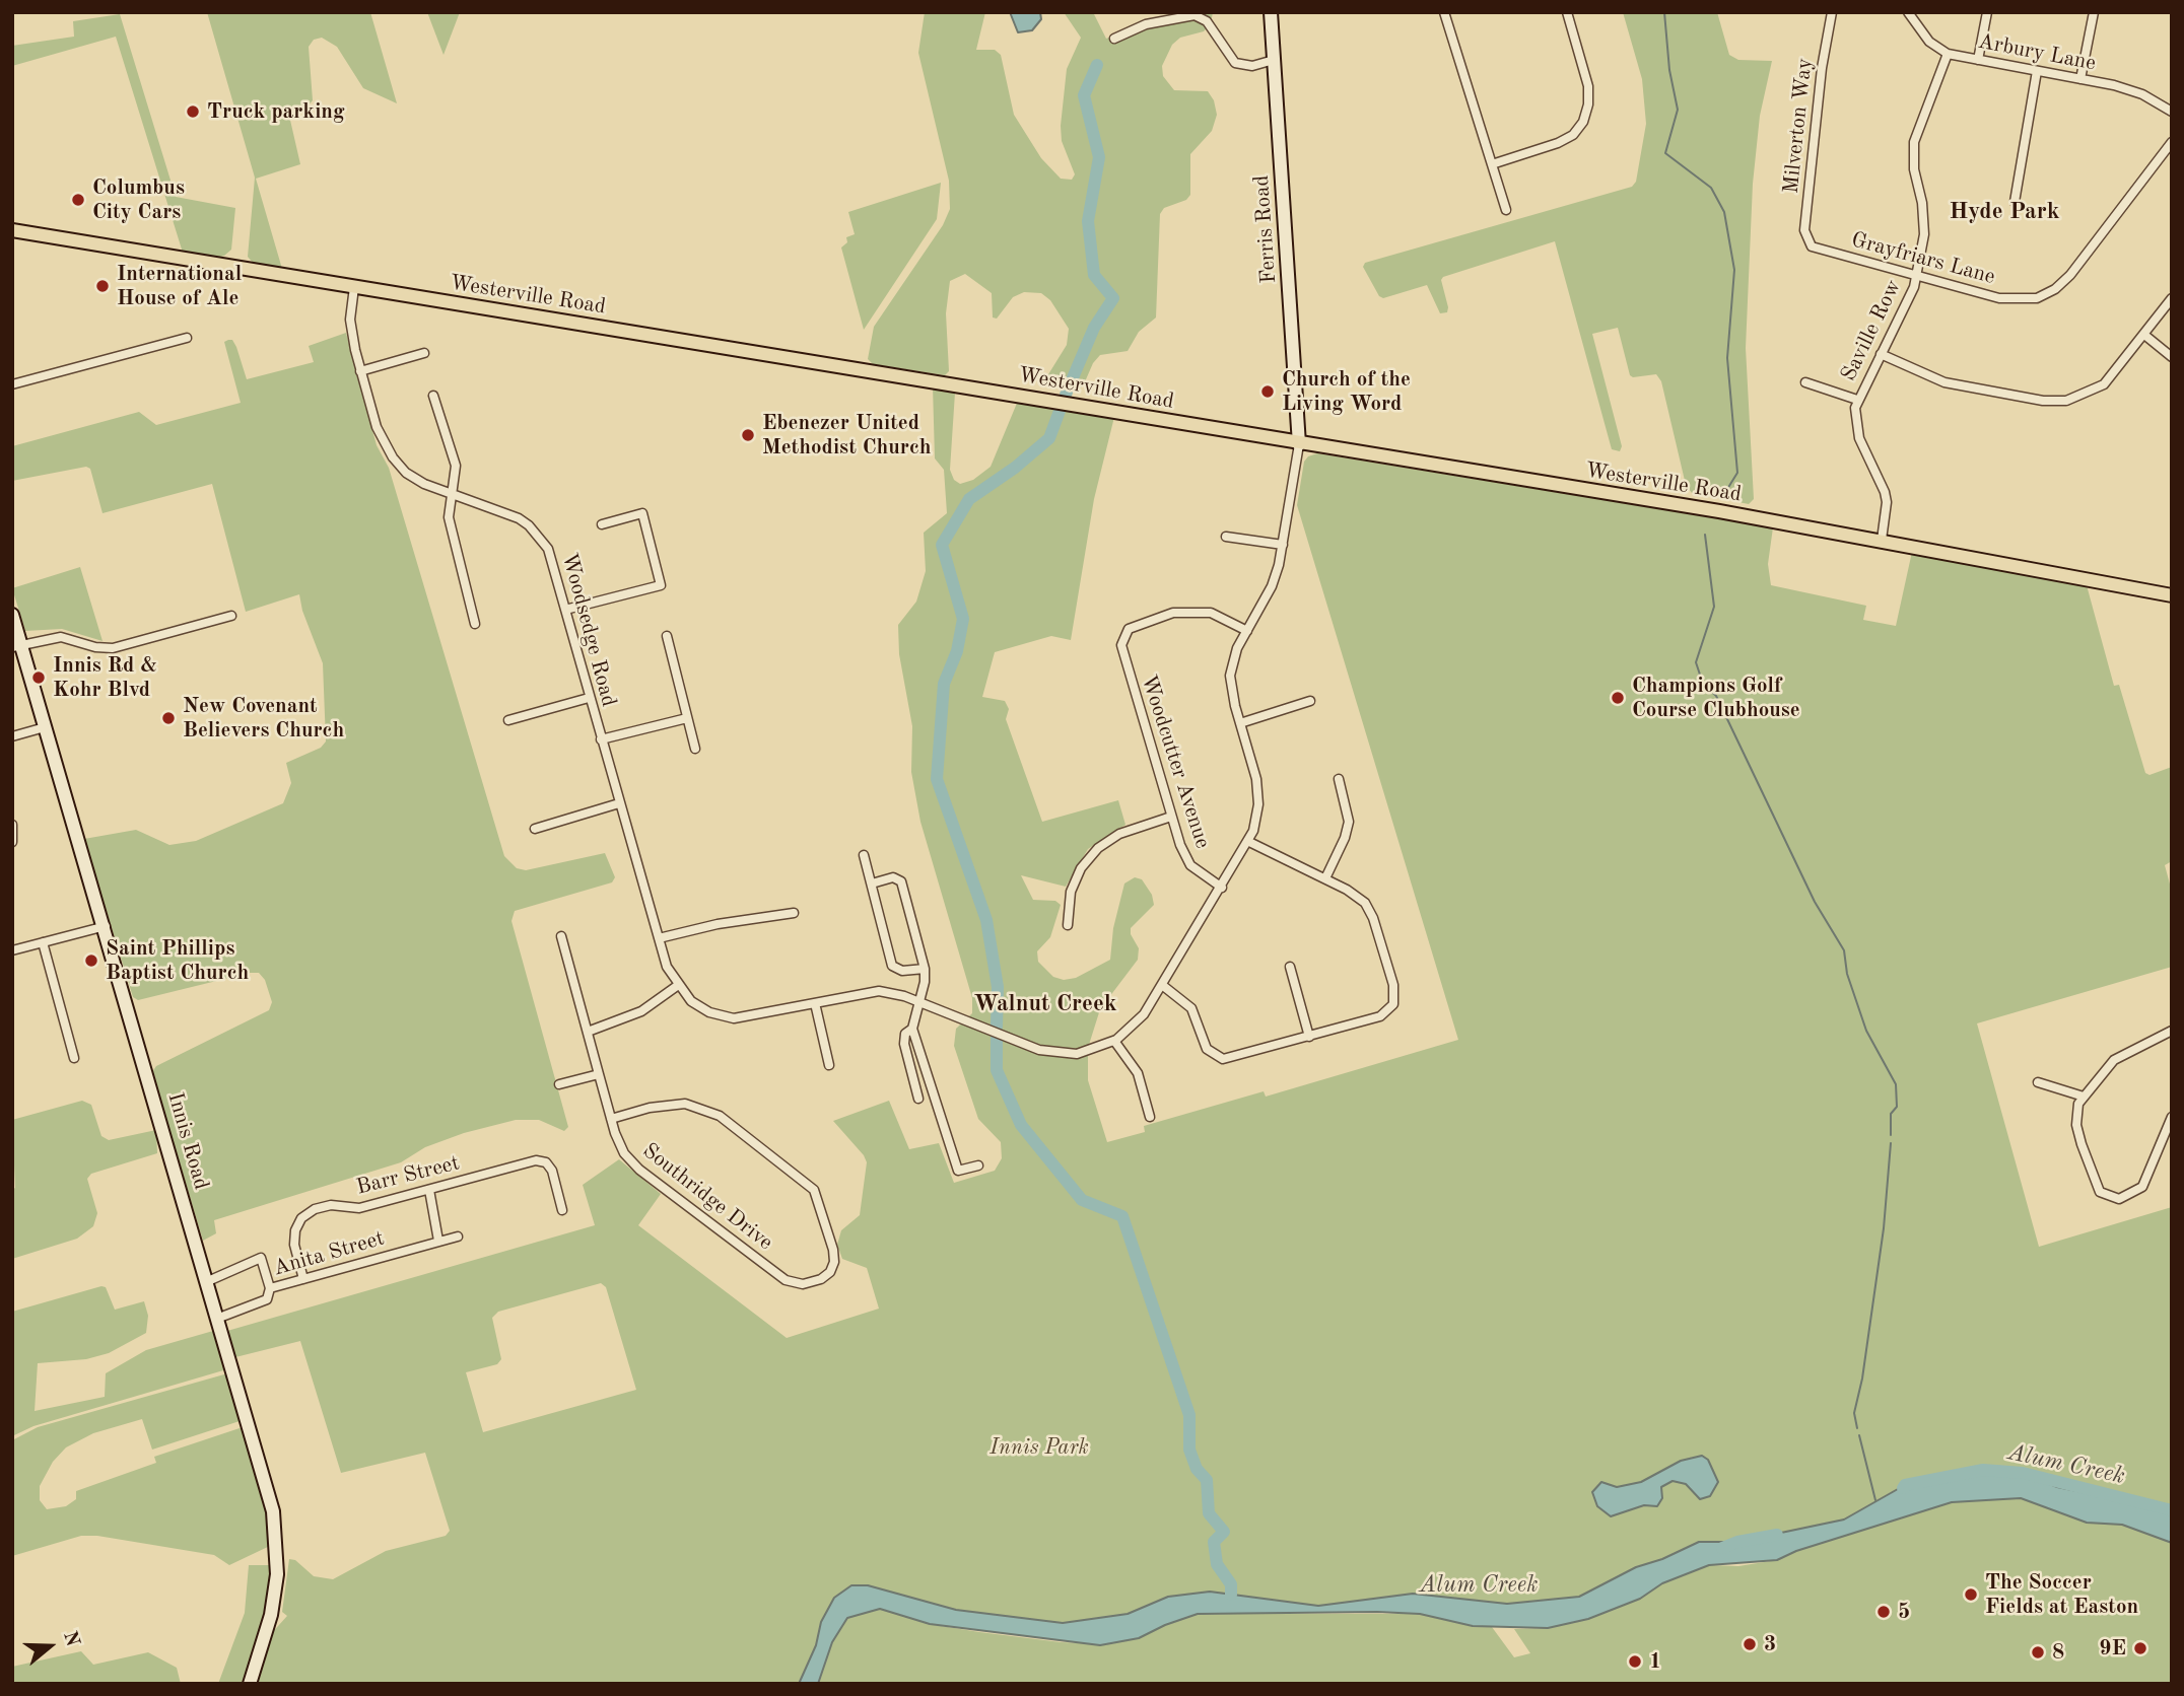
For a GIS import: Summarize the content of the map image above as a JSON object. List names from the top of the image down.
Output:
{
  "streets": {
    "main road": ["Ferris Road", "Westerville Road", "Innis Road"],
    "street": [
      "Arbury Lane",
      "Milverton Way",
      "Grayfriars Lane",
      "Saville Row",
      "Woodsedge Road",
      "Woodcutter Avenue",
      "Barr Street",
      "Southridge Drive",
      "Anita Street"
    ]
  },
  "crossings": [
    ["Arbury Lane", "Saville Row"],
    ["Milverton Way", "Grayfriars Lane"],
    ["Ferris Road", "Westerville Road"],
    ["Grayfriars Lane", "Saville Row"],
    ["Westerville Road", "Saville Row"],
    ["Westerville Road", "Woodsedge Road"],
    ["Innis Road", "Anita Street"],
    ["Barr Street", "Anita Street"]
  ],
  "districts": ["Hyde Park", "Walnut Creek"],
  "water": ["Alum Creek"],
  "parks": ["Innis Park"],
  "places": [
    "Truck parking",
    "Columbus City Cars",
    "International House of Ale",
    "Church of the Living Word",
    "Ebenezer United Methodist Church",
    "Innis Rd & Kohr Blvd",
    "Champions Golf Course Clubhouse",
    "New Covenant Believers Church",
    "Saint Phillips Baptist Church",
    "The Soccer Fields at Easton",
    "5",
    "3",
    "9E",
    "8",
    "1"
  ],
  "north": "right"
}
